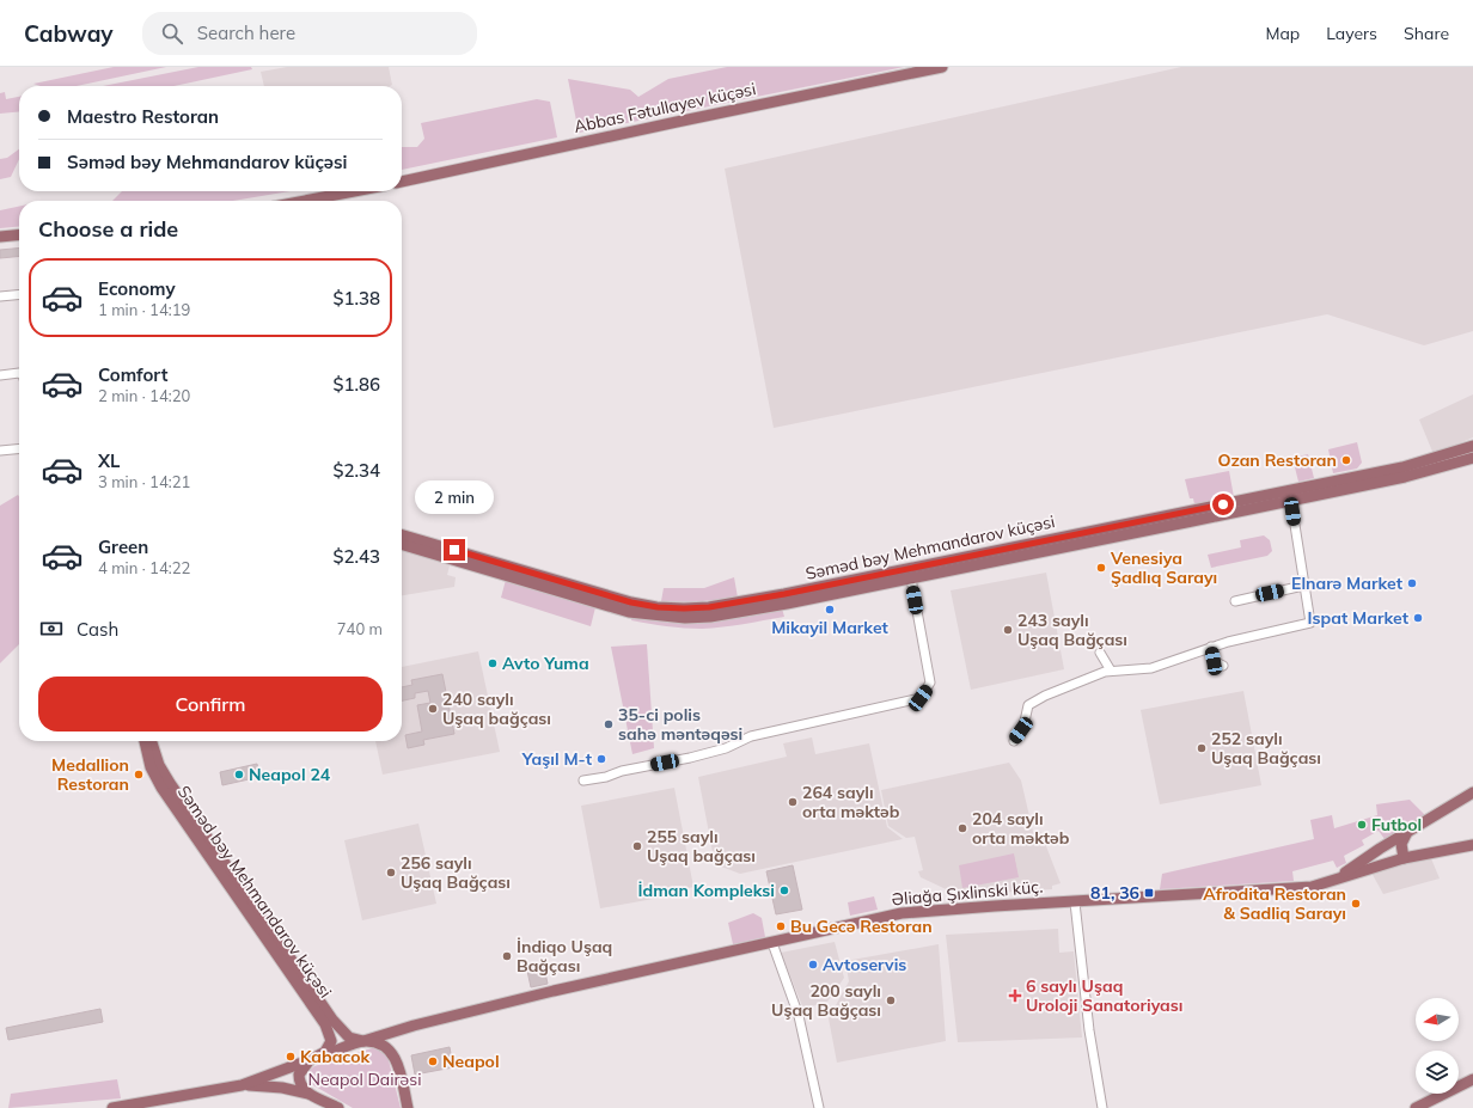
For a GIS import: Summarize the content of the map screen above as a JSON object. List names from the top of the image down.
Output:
{
  "streets": {
    "main road": ["Abbas Fətullayev küçəsi", "Səməd bəy Mehmandarov küçəsi", "Əliağa Şıxlinski küç."]
  },
  "crossings": [
    ["Səməd bəy Mehmandarov küçəsi", "Əliağa Şıxlinski küç."]
  ],
  "parks": ["Neapol Dairəsi"],
  "places": {
    "other": [
      "Ozan Restoran",
      "Venesiya Şadlıq Sarayı",
      "Elnarə Market",
      "Mikayil Market",
      "Ispat Market",
      "243 saylı Uşaq Bağçası",
      "Avto Yuma",
      "240 saylı Uşaq bağçası",
      "35-ci polis sahə məntəqəsi",
      "252 saylı Uşaq Bağçası",
      "Yaşıl M-t",
      "Medallion Restoran",
      "Neapol 24",
      "264 saylı orta məktəb",
      "Futbol",
      "204 saylı orta məktəb",
      "255 saylı Uşaq bağçası",
      "256 saylı Uşaq Bağçası",
      "İdman Kompleksi",
      "Afrodita Restoran & Sadliq Sarayı",
      "Bu Gecə Restoran",
      "İndiqo Uşaq Bağçası",
      "Avtoservis",
      "200 saylı Uşaq Bağçası",
      "Kabacok",
      "Neapol"
    ],
    "transit": ["81, 36"],
    "health": ["6 saylı Uşaq Uroloji Sanatoriyası"]
  },
  "north": "left",
  "page": {
    "header": "Cabway",
    "search": "Search here",
    "nav": ["Map", "Layers", "Share"],
    "banner": ["Maestro Restoran", "Səməd bəy Mehmandarov küçəsi"],
    "heading": "Choose a ride",
    "list": [
      {
        "name": "Economy",
        "note": "1 min · 14:19",
        "value": "$1.38"
      },
      {
        "name": "Comfort",
        "note": "2 min · 14:20",
        "value": "$1.86"
      },
      {
        "name": "XL",
        "note": "3 min · 14:21",
        "value": "$2.34"
      },
      {
        "name": "Green",
        "note": "4 min · 14:22",
        "value": "$2.43"
      }
    ],
    "bubble": "2 min",
    "pay": ["Cash", "740 m"],
    "buttons": "Confirm"
  }
}
